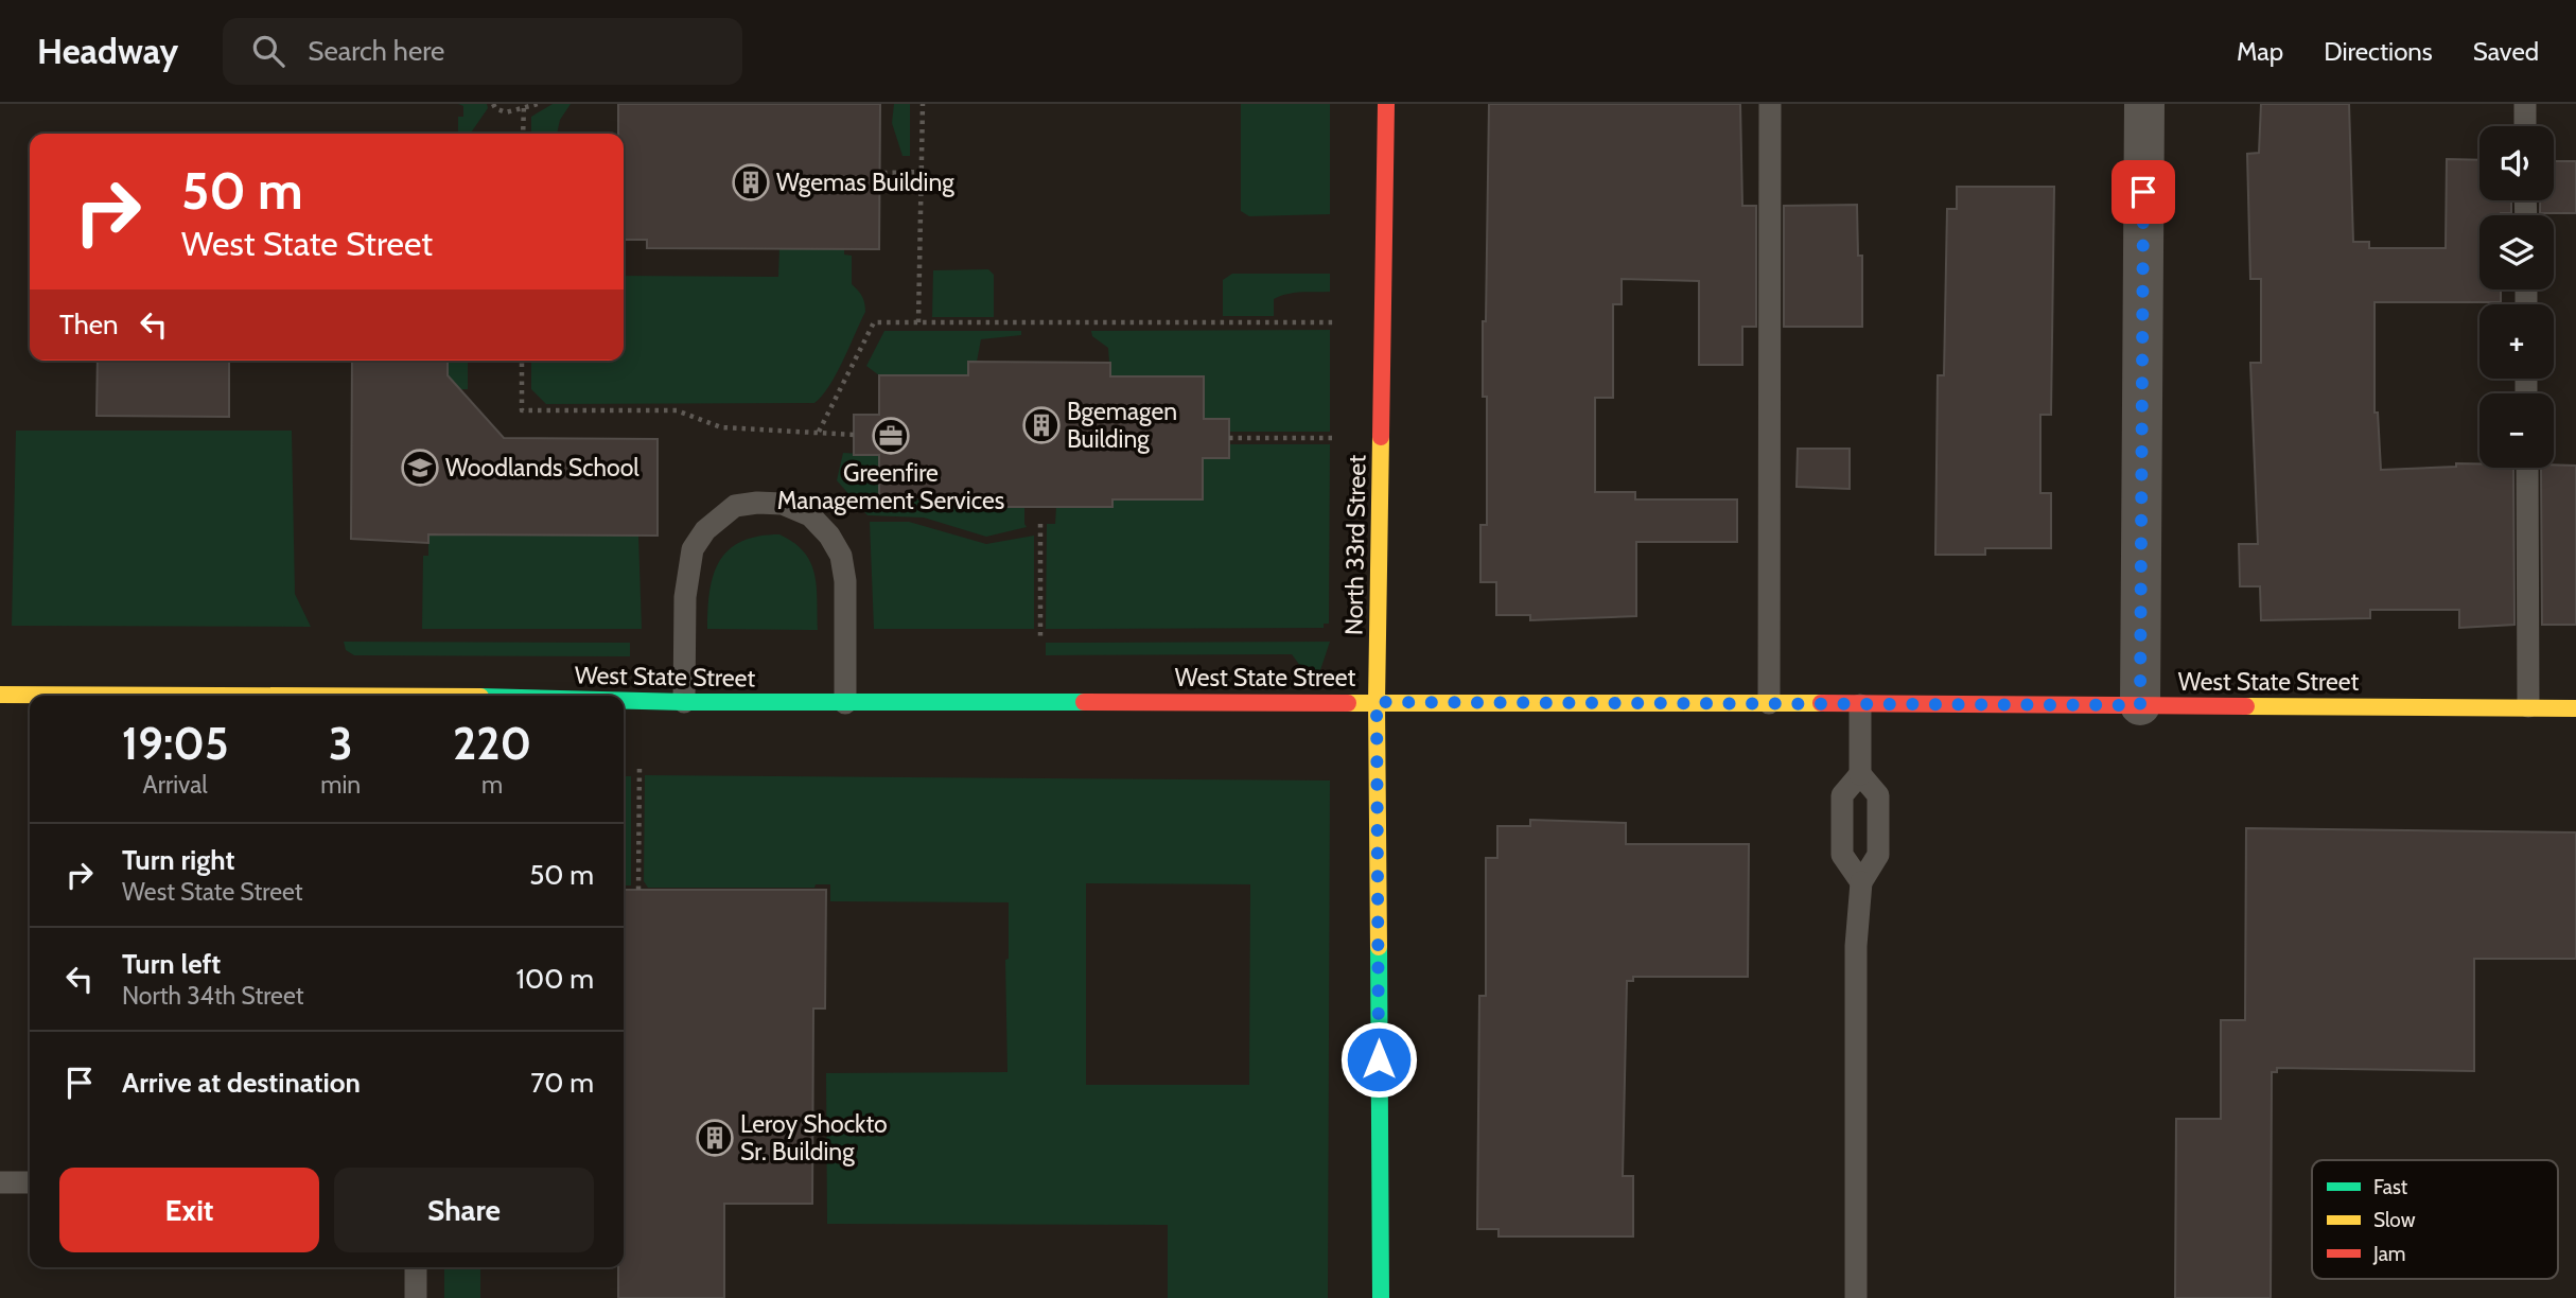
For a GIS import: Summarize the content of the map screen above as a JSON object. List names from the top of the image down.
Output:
{
  "streets": {
    "street": ["North 33rd Street", "West State Street"]
  },
  "crossings": [
    ["North 33rd Street", "West State Street"]
  ],
  "places": {
    "building": ["Wgemas Building", "Bgemagen Building", "Leroy Shockto Sr. Building"],
    "office": ["Greenfire Management Services"],
    "school or university": ["Woodlands School"]
  },
  "legend": ["Fast", "Slow", "Jam"],
  "page": {
    "header": "Headway",
    "search": "Search here",
    "nav": ["Map", "Directions", "Saved"],
    "map_buttons": ["+", "−"],
    "turn": ["50 m", "West State Street"],
    "then": "Then",
    "eta": [
      "19:05",
      "Arrival",
      "3",
      "min",
      "220",
      "m"
    ],
    "list": [
      {
        "name": "Turn right",
        "note": "West State Street",
        "value": "50 m"
      },
      {
        "name": "Turn left",
        "note": "North 34th Street",
        "value": "100 m"
      },
      {
        "name": "Arrive at destination",
        "value": "70 m"
      }
    ],
    "buttons": ["Exit", "Share"]
  }
}
